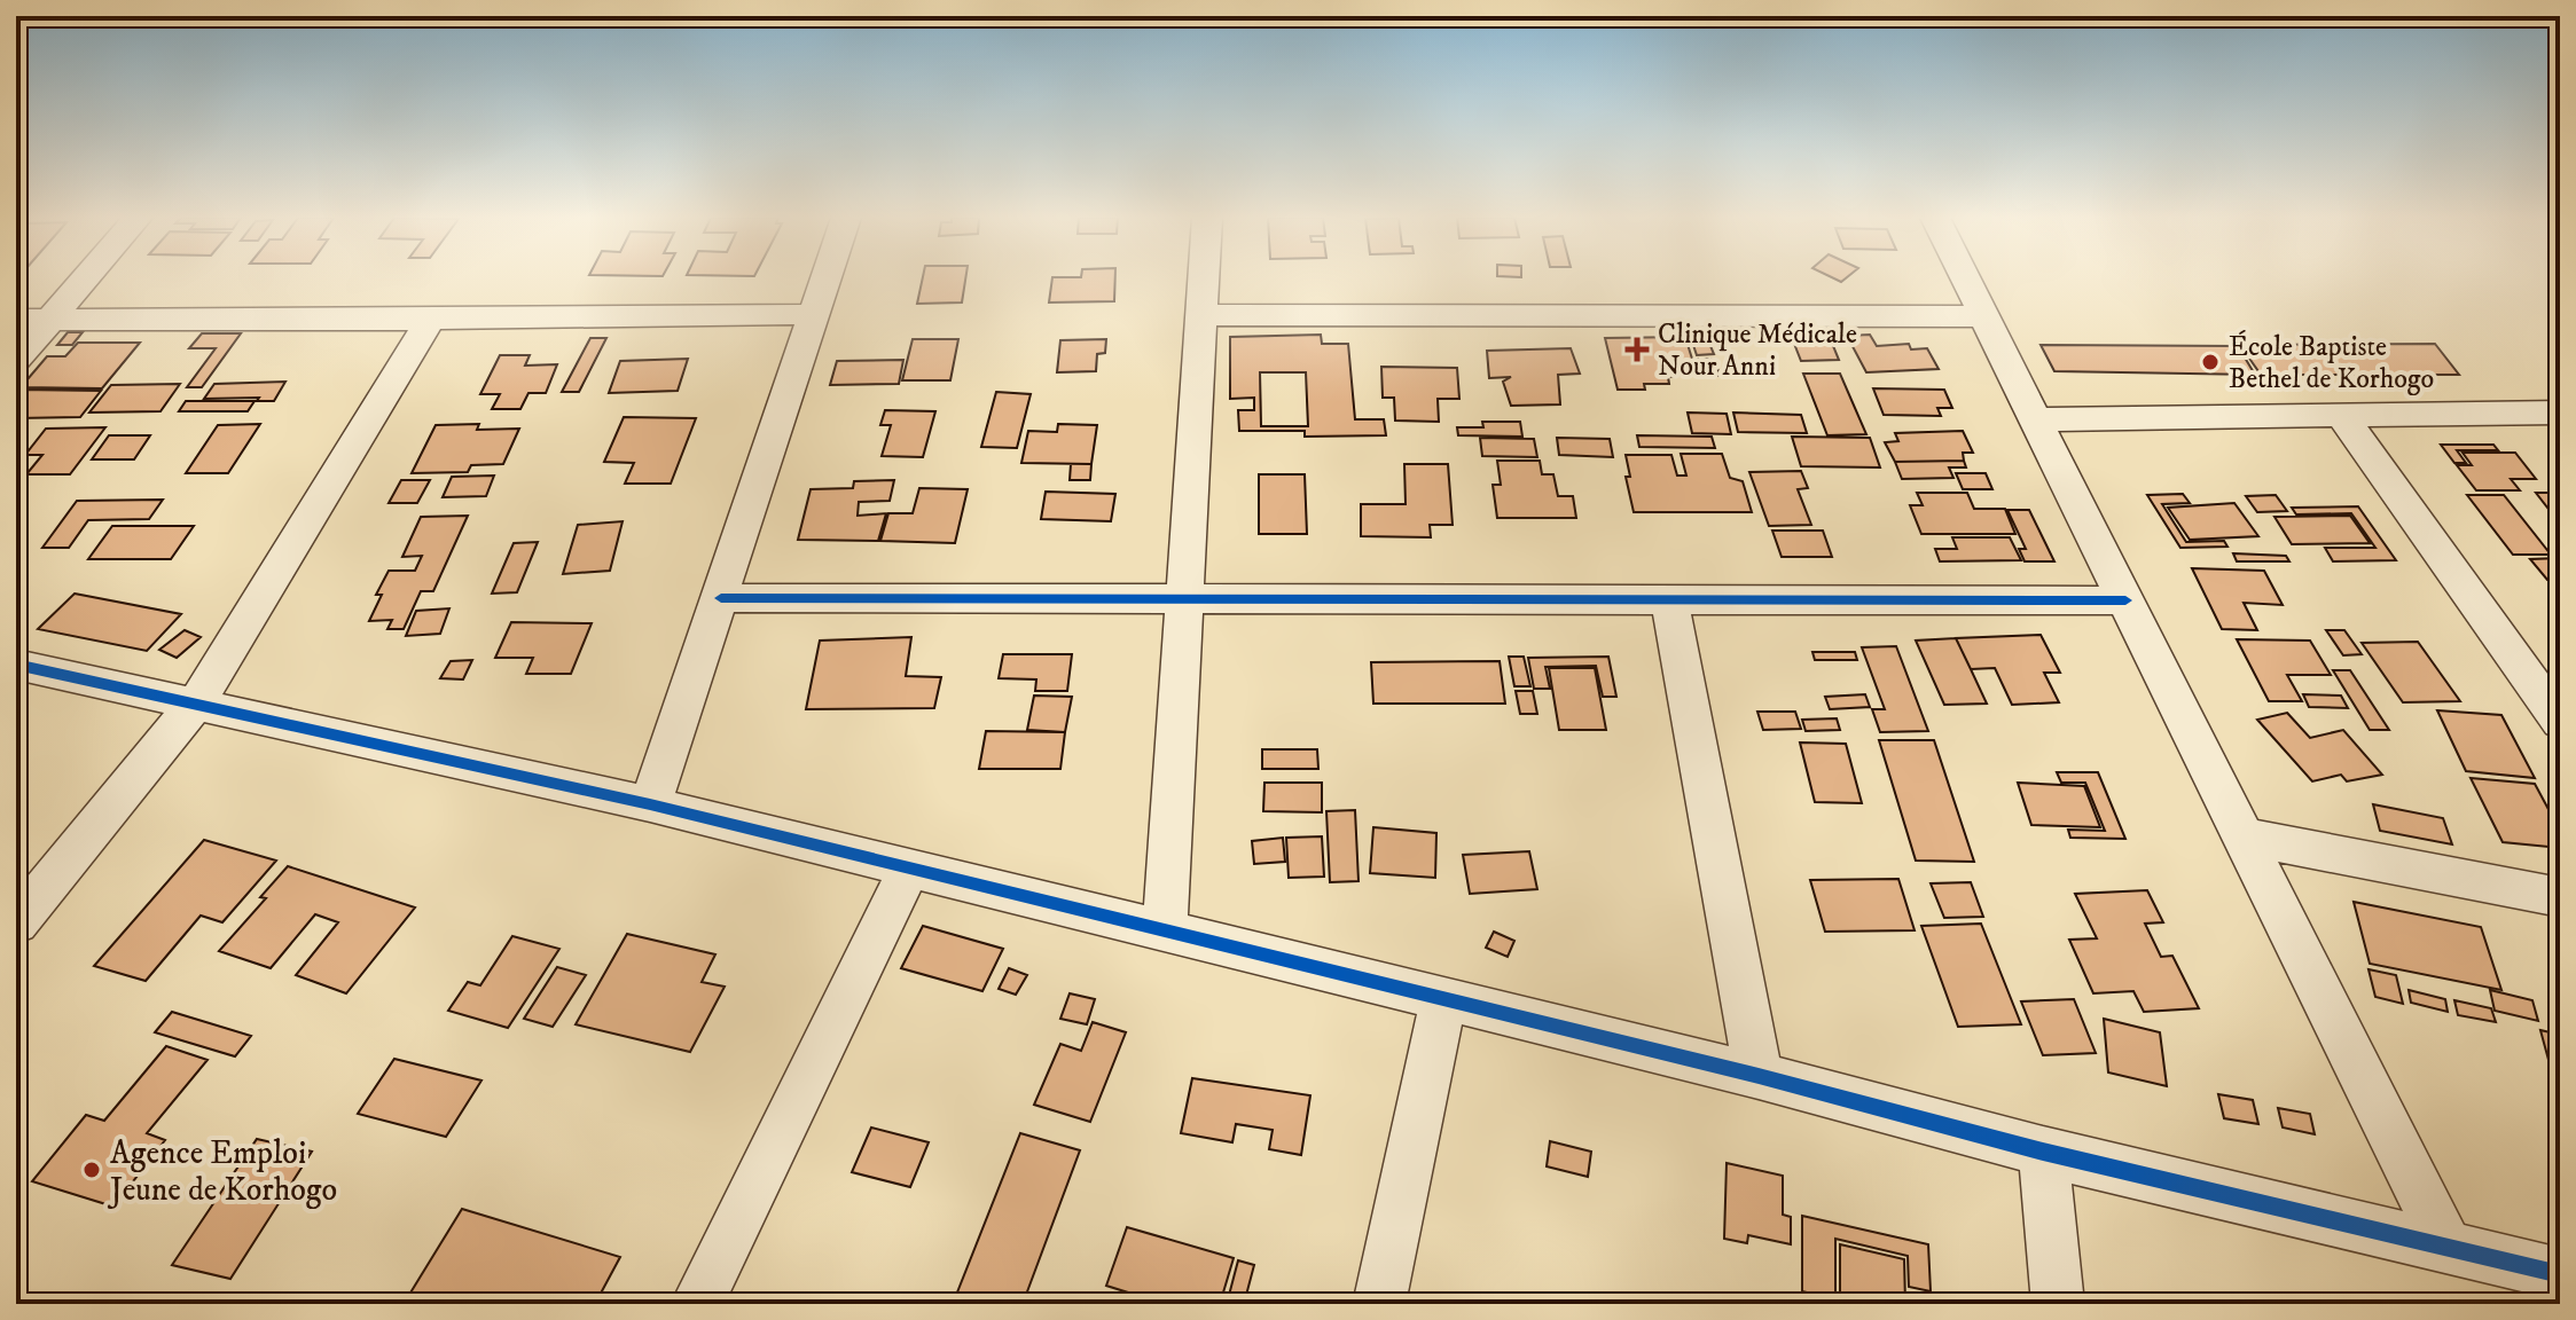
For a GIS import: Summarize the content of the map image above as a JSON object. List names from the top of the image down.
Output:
{
  "places": {
    "health": ["Clinique Médicale Nour Anni"],
    "other": ["École Baptiste Bethel de Korhogo", "Agence Emploi Jeune de Korhogo"]
  }
}
